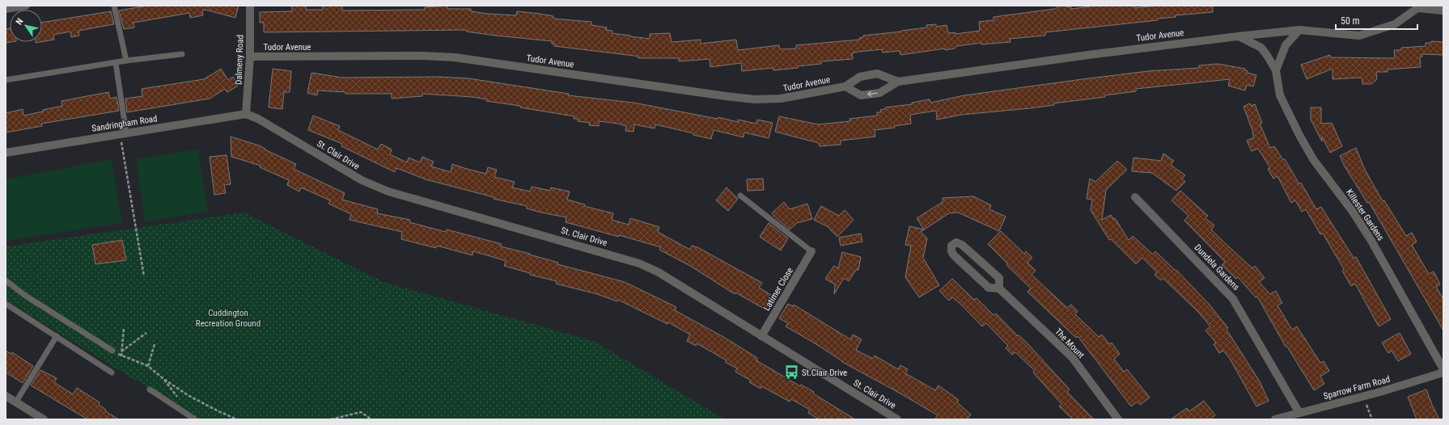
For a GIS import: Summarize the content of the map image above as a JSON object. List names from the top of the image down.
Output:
{
  "streets": {
    "street": [
      "Tudor Avenue",
      "Dalmeny Road",
      "Sandringham Road",
      "St. Clair Drive",
      "Killester Gardens",
      "Dundela Gardens",
      "Latimer Close",
      "The Mount",
      "Sparrow Farm Road"
    ]
  },
  "crossings": [
    ["Tudor Avenue", "Dalmeny Road"],
    ["Tudor Avenue", "Killester Gardens"],
    ["Dalmeny Road", "Sandringham Road"],
    ["Dalmeny Road", "St. Clair Drive"],
    ["Sandringham Road", "St. Clair Drive"],
    ["St. Clair Drive", "Latimer Close"],
    ["Dundela Gardens", "Sparrow Farm Road"]
  ],
  "parks": ["Cuddington Recreation Ground"],
  "places": {
    "bus stop": ["St.Clair Drive"]
  },
  "scale_bar": "50 m",
  "north": "top left"
}
